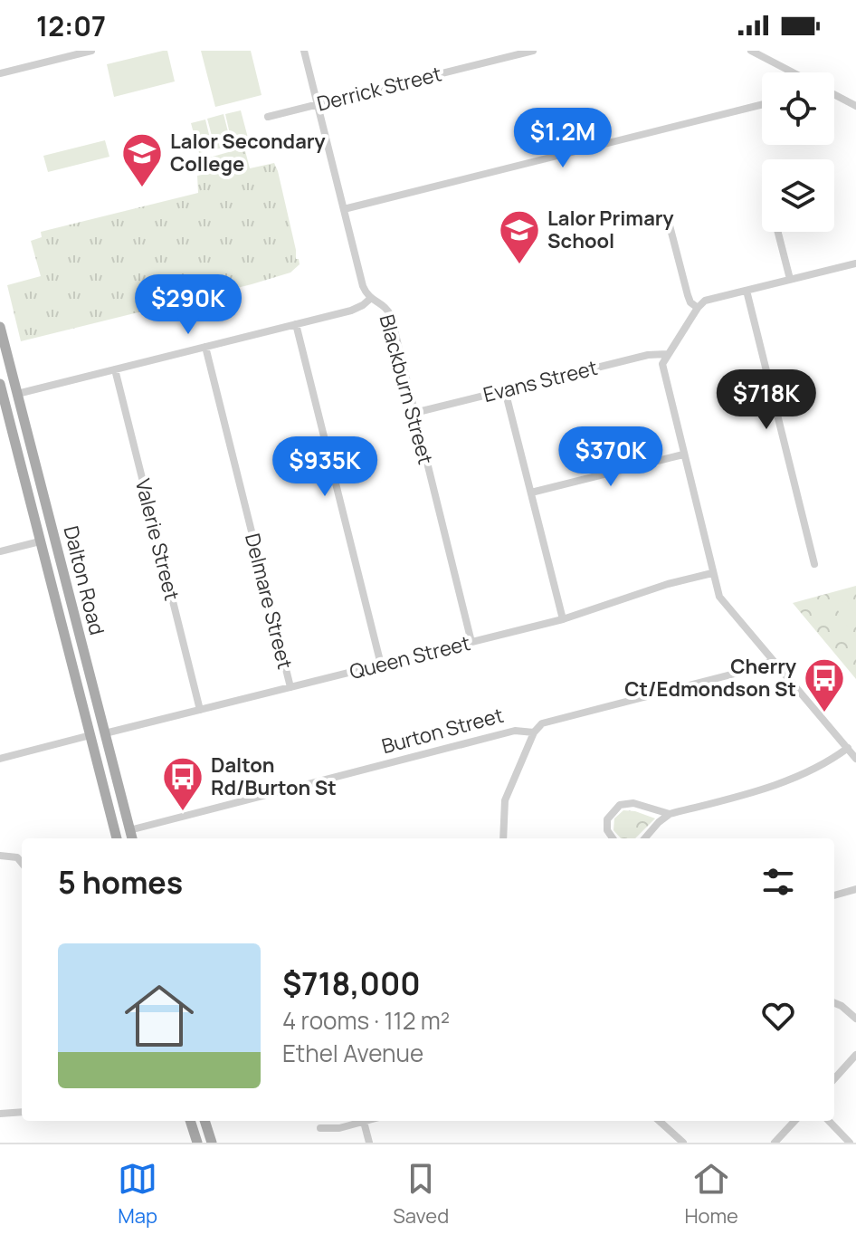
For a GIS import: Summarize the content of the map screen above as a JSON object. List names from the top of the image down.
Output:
{
  "streets": {
    "main road": ["Dalton Road", "Burton Street"],
    "street": [
      "Derrick Street",
      "Evans Street",
      "Blackburn Street",
      "Valerie Street",
      "Delmare Street",
      "Queen Street"
    ]
  },
  "crossings": [
    ["Derrick Street", "Blackburn Street"],
    ["Evans Street", "Blackburn Street"],
    ["Blackburn Street", "Queen Street"],
    ["Valerie Street", "Queen Street"],
    ["Dalton Road", "Queen Street"],
    ["Dalton Road", "Burton Street"],
    ["Delmare Street", "Queen Street"]
  ],
  "places": {
    "school or university": ["Lalor Secondary College", "Lalor Primary School"],
    "bus stop": ["Cherry Ct/Edmondson St", "Dalton Rd/Burton St"]
  },
  "page": {
    "status": "12:07",
    "price": [
      "$1.2M",
      "$290K",
      "$718K",
      "$370K",
      "$935K"
    ],
    "heading": "5 homes",
    "list": [
      {
        "name": "$718,000",
        "note": "4 rooms · 112 m² · Ethel Avenue"
      }
    ],
    "tabs": ["Map", "Saved", "Home"]
  }
}
